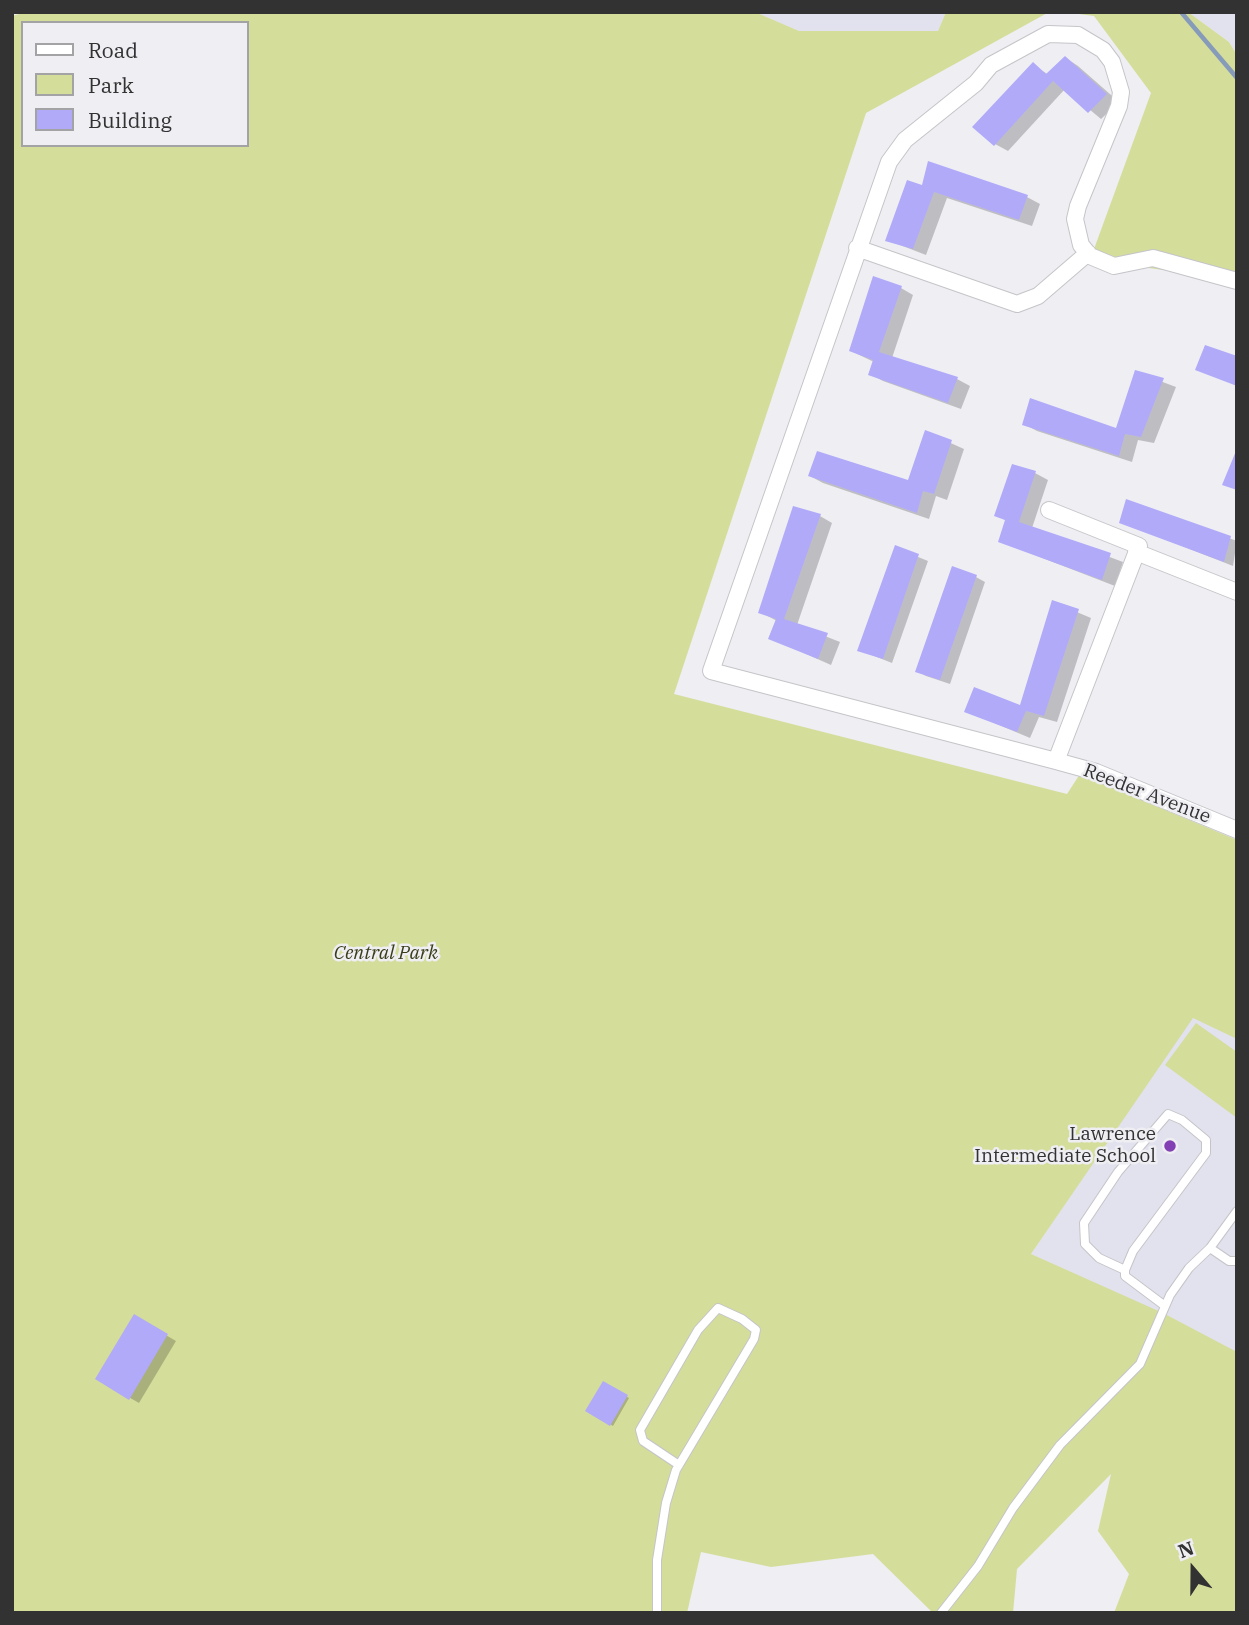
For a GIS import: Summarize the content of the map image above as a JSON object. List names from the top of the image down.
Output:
{
  "streets": {
    "street": ["Reeder Avenue"]
  },
  "parks": ["Central Park"],
  "places": ["Lawrence Intermediate School"],
  "legend": ["Road", "Park", "Building"],
  "north": "top"
}
